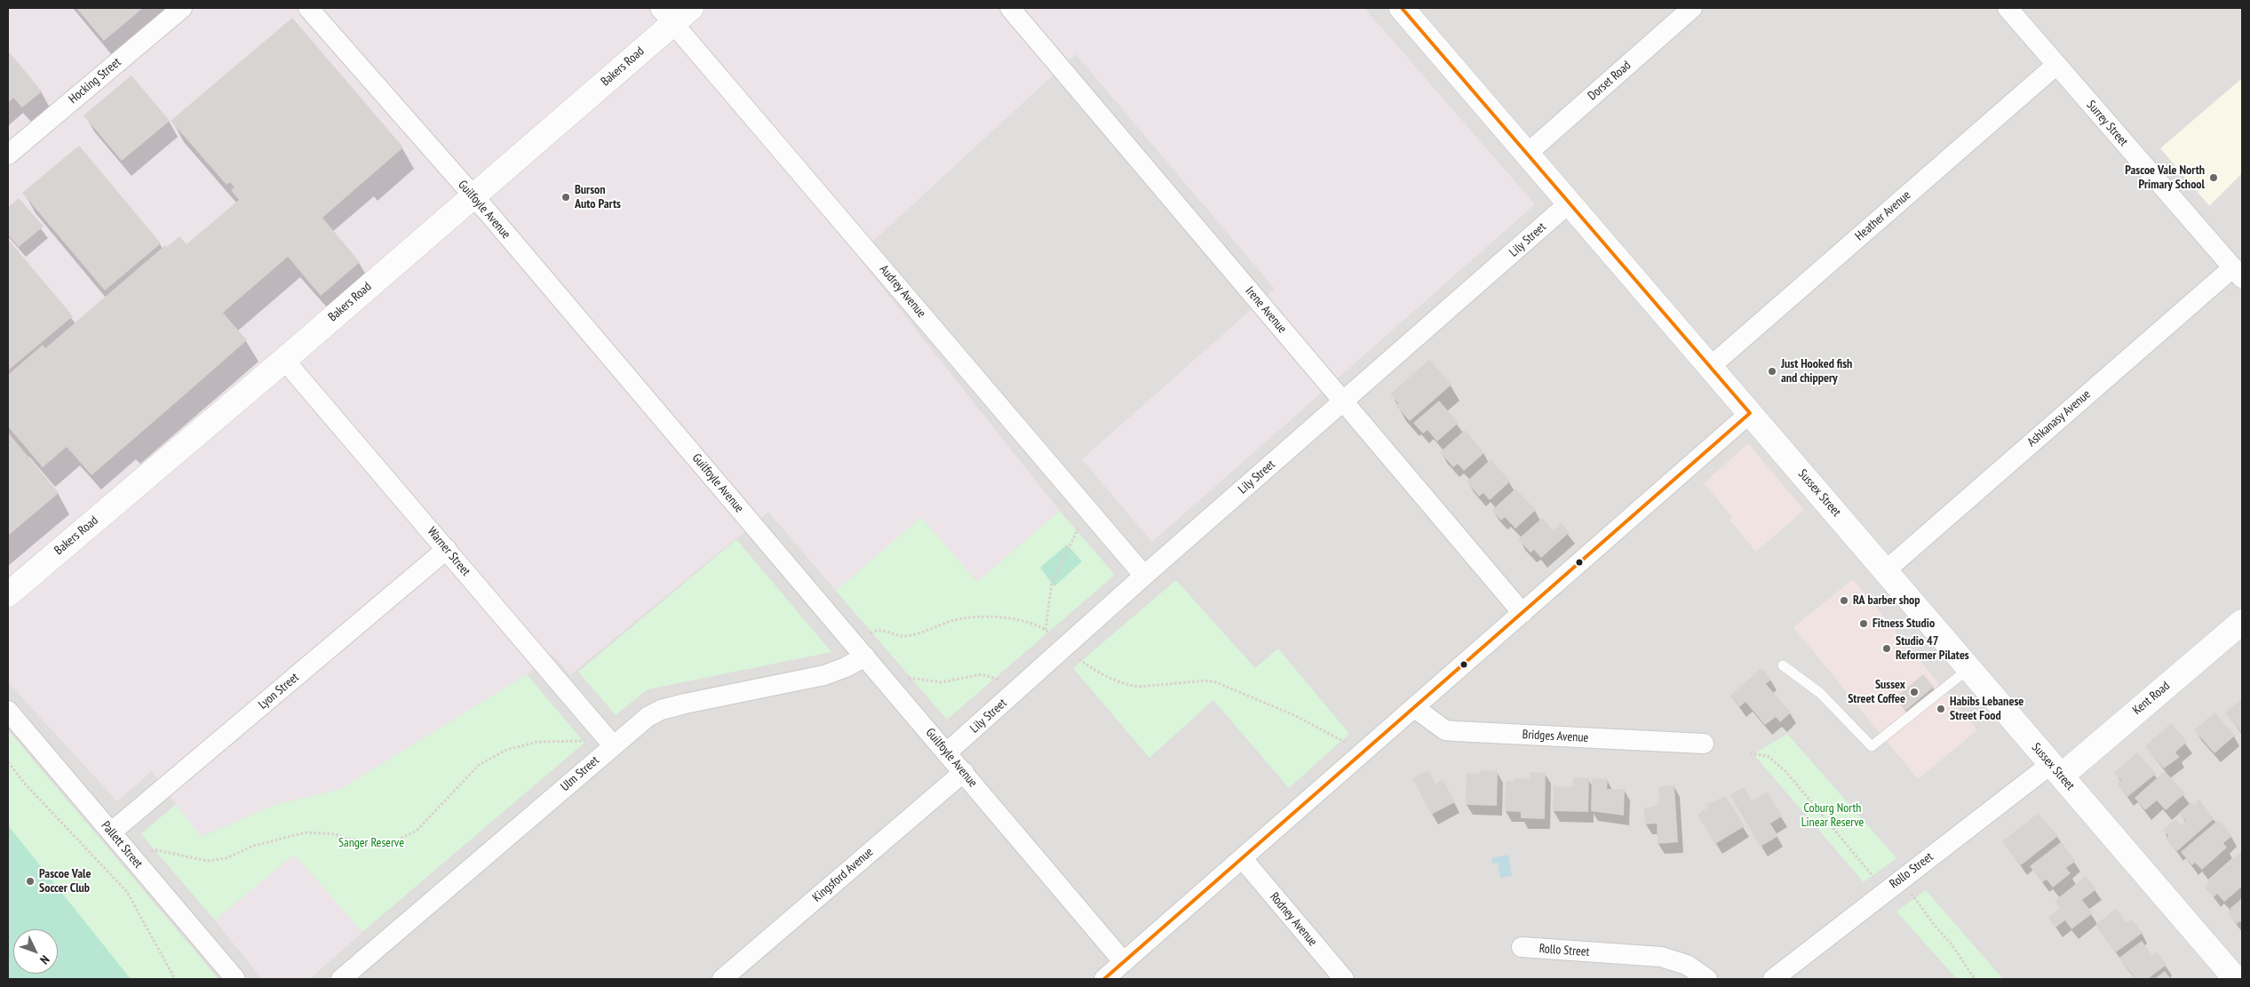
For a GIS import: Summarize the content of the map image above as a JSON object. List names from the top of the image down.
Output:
{
  "streets": {
    "street": [
      "Bakers Road",
      "Hocking Street",
      "Dorset Road",
      "Surrey Street",
      "Guilfoyle Avenue",
      "Heather Avenue",
      "Lily Street",
      "Audrey Avenue",
      "Irene Avenue",
      "Ashkanasy Avenue",
      "Sussex Street",
      "Warner Street",
      "Lyon Street",
      "Kent Road",
      "Bridges Avenue",
      "Ulm Street",
      "Pallett Street",
      "Rollo Street",
      "Kingsford Avenue",
      "Rodney Avenue"
    ]
  },
  "crossings": [
    ["Bakers Road", "Guilfoyle Avenue"],
    ["Bakers Road", "Audrey Avenue"],
    ["Bakers Road", "Warner Street"],
    ["Dorset Road", "Sussex Street"],
    ["Surrey Street", "Heather Avenue"],
    ["Surrey Street", "Ashkanasy Avenue"],
    ["Guilfoyle Avenue", "Lily Street"],
    ["Guilfoyle Avenue", "Ulm Street"],
    ["Guilfoyle Avenue", "Kingsford Avenue"],
    ["Heather Avenue", "Sussex Street"],
    ["Lily Street", "Audrey Avenue"],
    ["Lily Street", "Irene Avenue"],
    ["Lily Street", "Sussex Street"],
    ["Ashkanasy Avenue", "Sussex Street"],
    ["Sussex Street", "Kent Road"],
    ["Sussex Street", "Rollo Street"],
    ["Warner Street", "Lyon Street"],
    ["Warner Street", "Ulm Street"],
    ["Lyon Street", "Pallett Street"],
    ["Kent Road", "Rollo Street"]
  ],
  "parks": ["Coburg North Linear Reserve", "Sanger Reserve"],
  "places": [
    "Pascoe Vale North Primary School",
    "Burson Auto Parts",
    "Just Hooked fish and chippery",
    "RA barber shop",
    "Fitness Studio",
    "Studio 47 Reformer Pilates",
    "Sussex Street Coffee",
    "Habibs Lebanese Street Food",
    "Pascoe Vale Soccer Club"
  ],
  "north": "bottom right"
}
